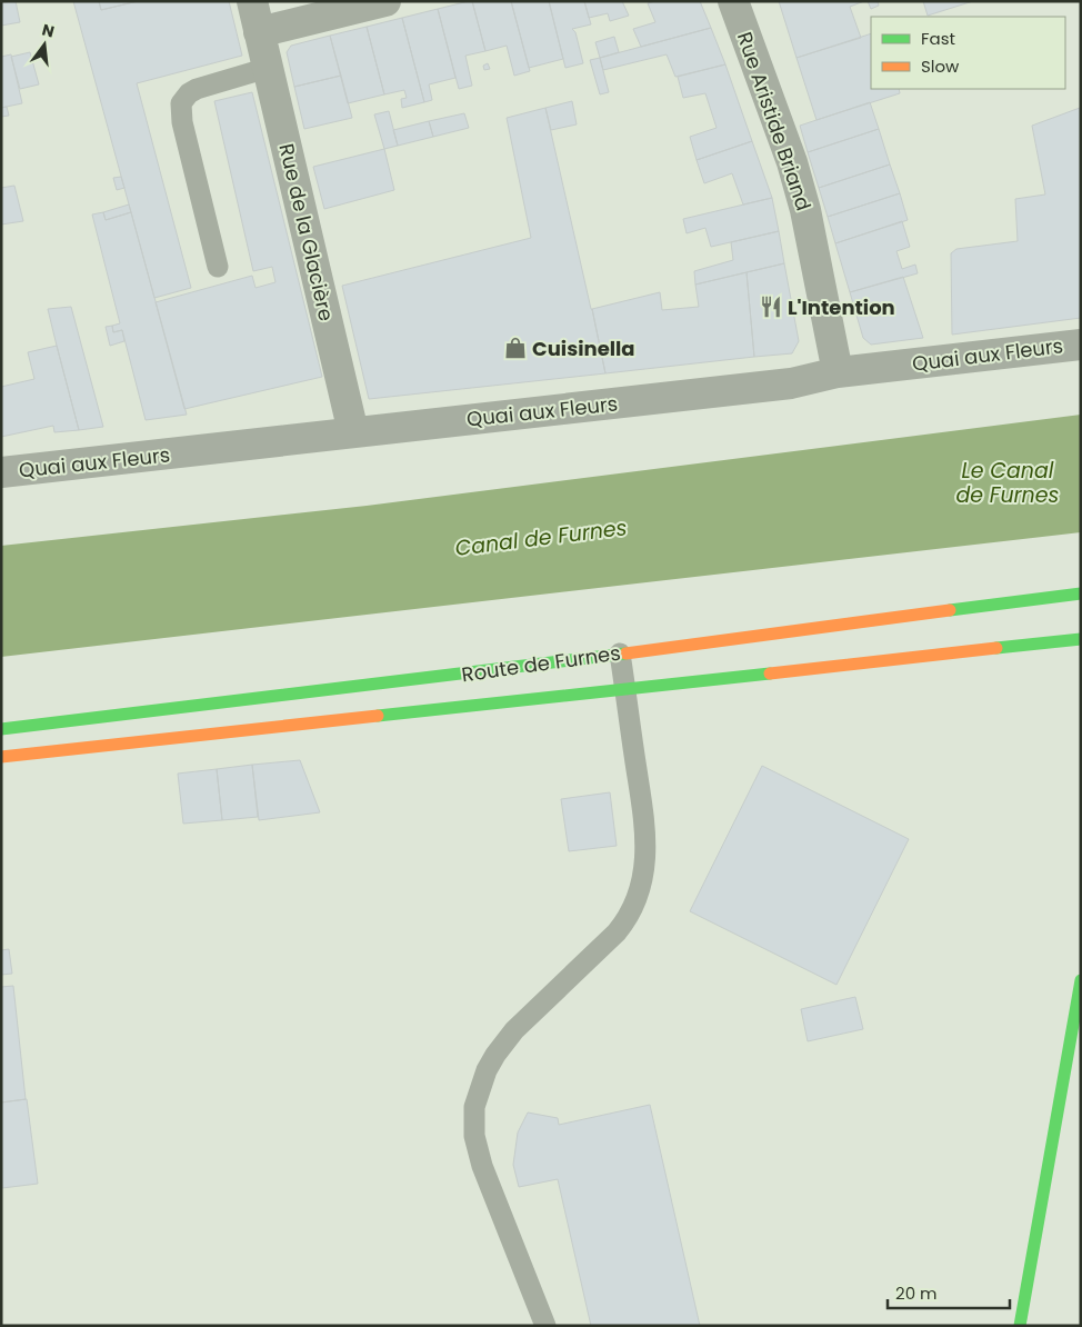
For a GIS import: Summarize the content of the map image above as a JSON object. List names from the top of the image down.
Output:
{
  "streets": {
    "main road": ["Route de Furnes"],
    "street": ["Rue Aristide Briand", "Rue de la Glacière", "Quai aux Fleurs"]
  },
  "crossings": [
    ["Rue Aristide Briand", "Quai aux Fleurs"],
    ["Rue de la Glacière", "Quai aux Fleurs"]
  ],
  "water": ["Le Canal de Furnes", "Canal de Furnes"],
  "places": {
    "restaurant": ["L'Intention"],
    "shop": ["Cuisinella"]
  },
  "legend": ["Fast", "Slow"],
  "scale_bar": "20 m",
  "north": "top"
}
